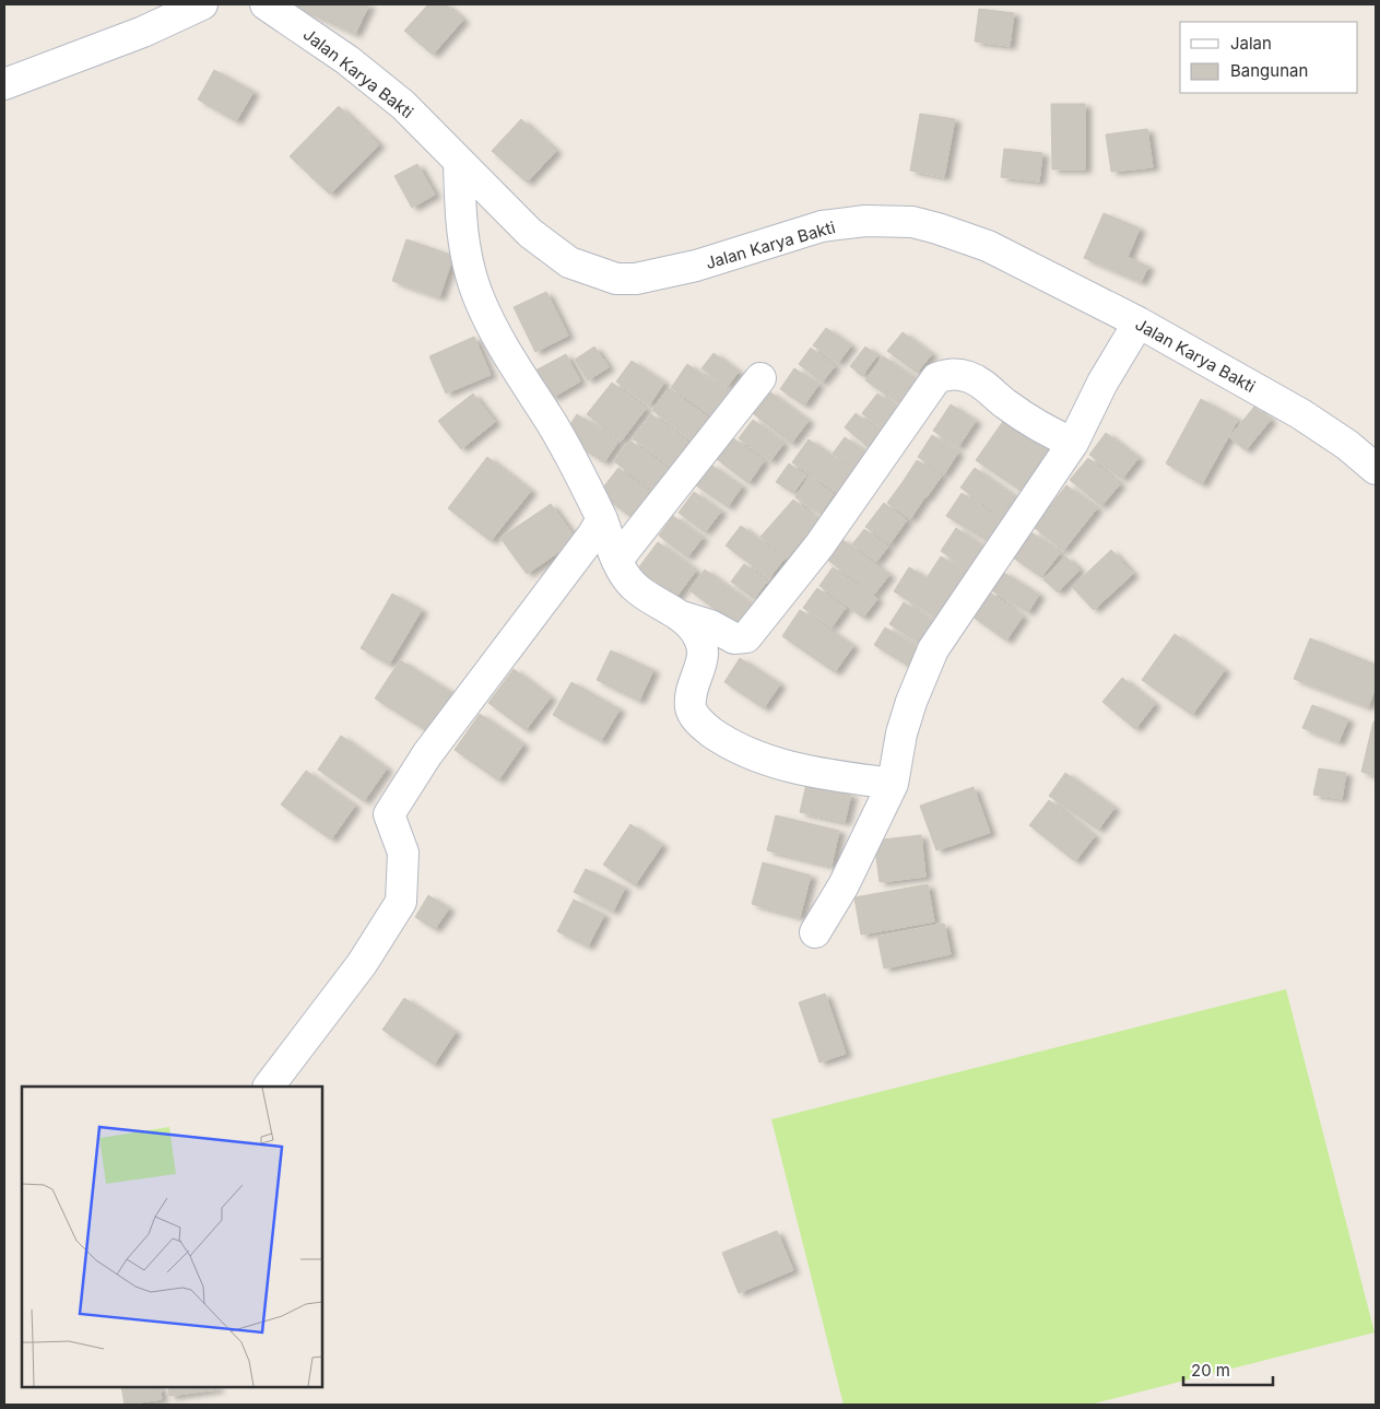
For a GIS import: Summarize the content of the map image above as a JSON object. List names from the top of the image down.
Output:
{
  "streets": {
    "street": ["Jalan Karya Bakti"]
  },
  "legend": ["Jalan", "Bangunan"],
  "scale_bar": "20 m"
}
